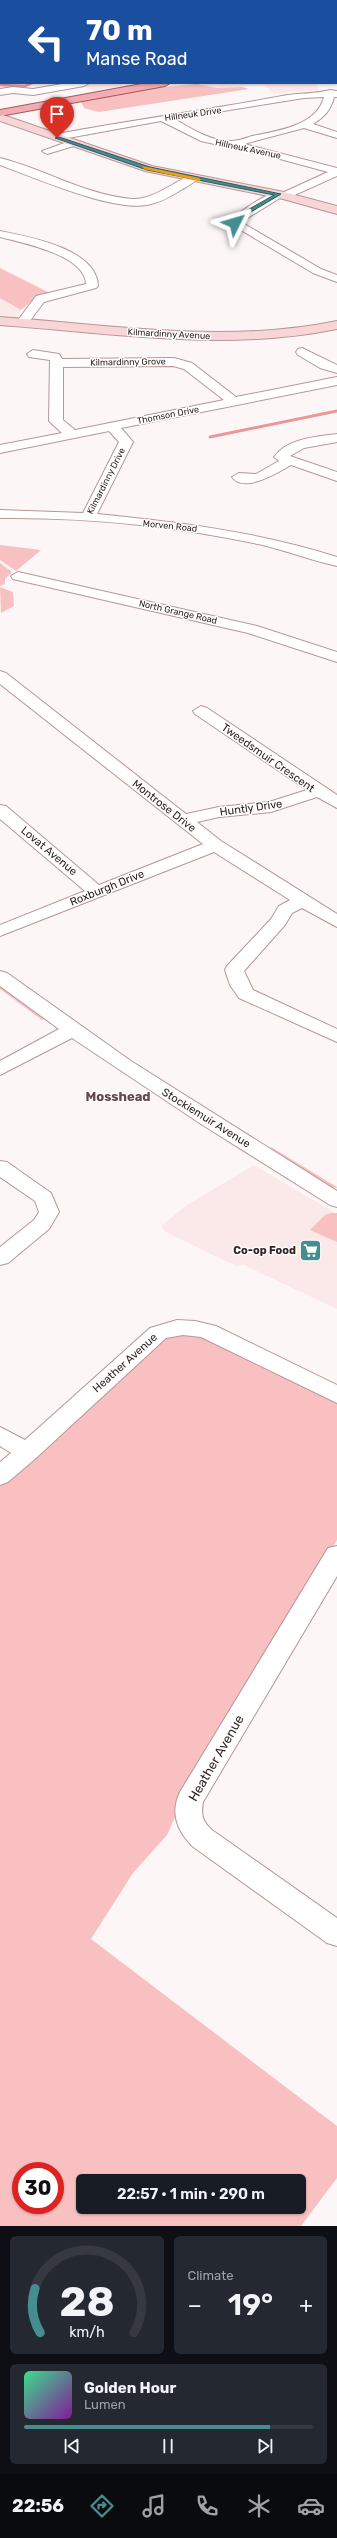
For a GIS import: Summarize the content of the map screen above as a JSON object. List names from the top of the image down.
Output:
{
  "streets": {
    "street": [
      "Hillneuk Drive",
      "Hillneuk Avenue",
      "Kilmardinny Avenue",
      "Kilmardinny Grove",
      "Thomson Drive",
      "Kilmardinny Drive",
      "Morven Road",
      "North Grange Road",
      "Tweedsmuir Crescent",
      "Montrose Drive",
      "Huntly Drive",
      "Lovat Avenue",
      "Roxburgh Drive",
      "Stockiemuir Avenue",
      "Heather Avenue"
    ]
  },
  "crossings": [
    ["Hillneuk Drive", "Hillneuk Avenue"],
    ["Kilmardinny Grove", "Thomson Drive"],
    ["Thomson Drive", "Kilmardinny Drive"],
    ["Kilmardinny Drive", "Morven Road"],
    ["Tweedsmuir Crescent", "Huntly Drive"],
    ["Montrose Drive", "Huntly Drive"],
    ["Montrose Drive", "Roxburgh Drive"],
    ["Lovat Avenue", "Roxburgh Drive"]
  ],
  "districts": ["Mosshead"],
  "places": {
    "supermarket": ["Co-op Food"]
  },
  "page": {
    "turn": ["70 m", "Manse Road"],
    "limit": "30",
    "trip": "22:57 · 1 min · 290 m",
    "tile": "Climate",
    "heat": ["−", "19°", "+"],
    "song": ["Golden Hour", "Lumen"],
    "tabs": "22:56",
    "gauge": ["28", "km/h"]
  }
}
